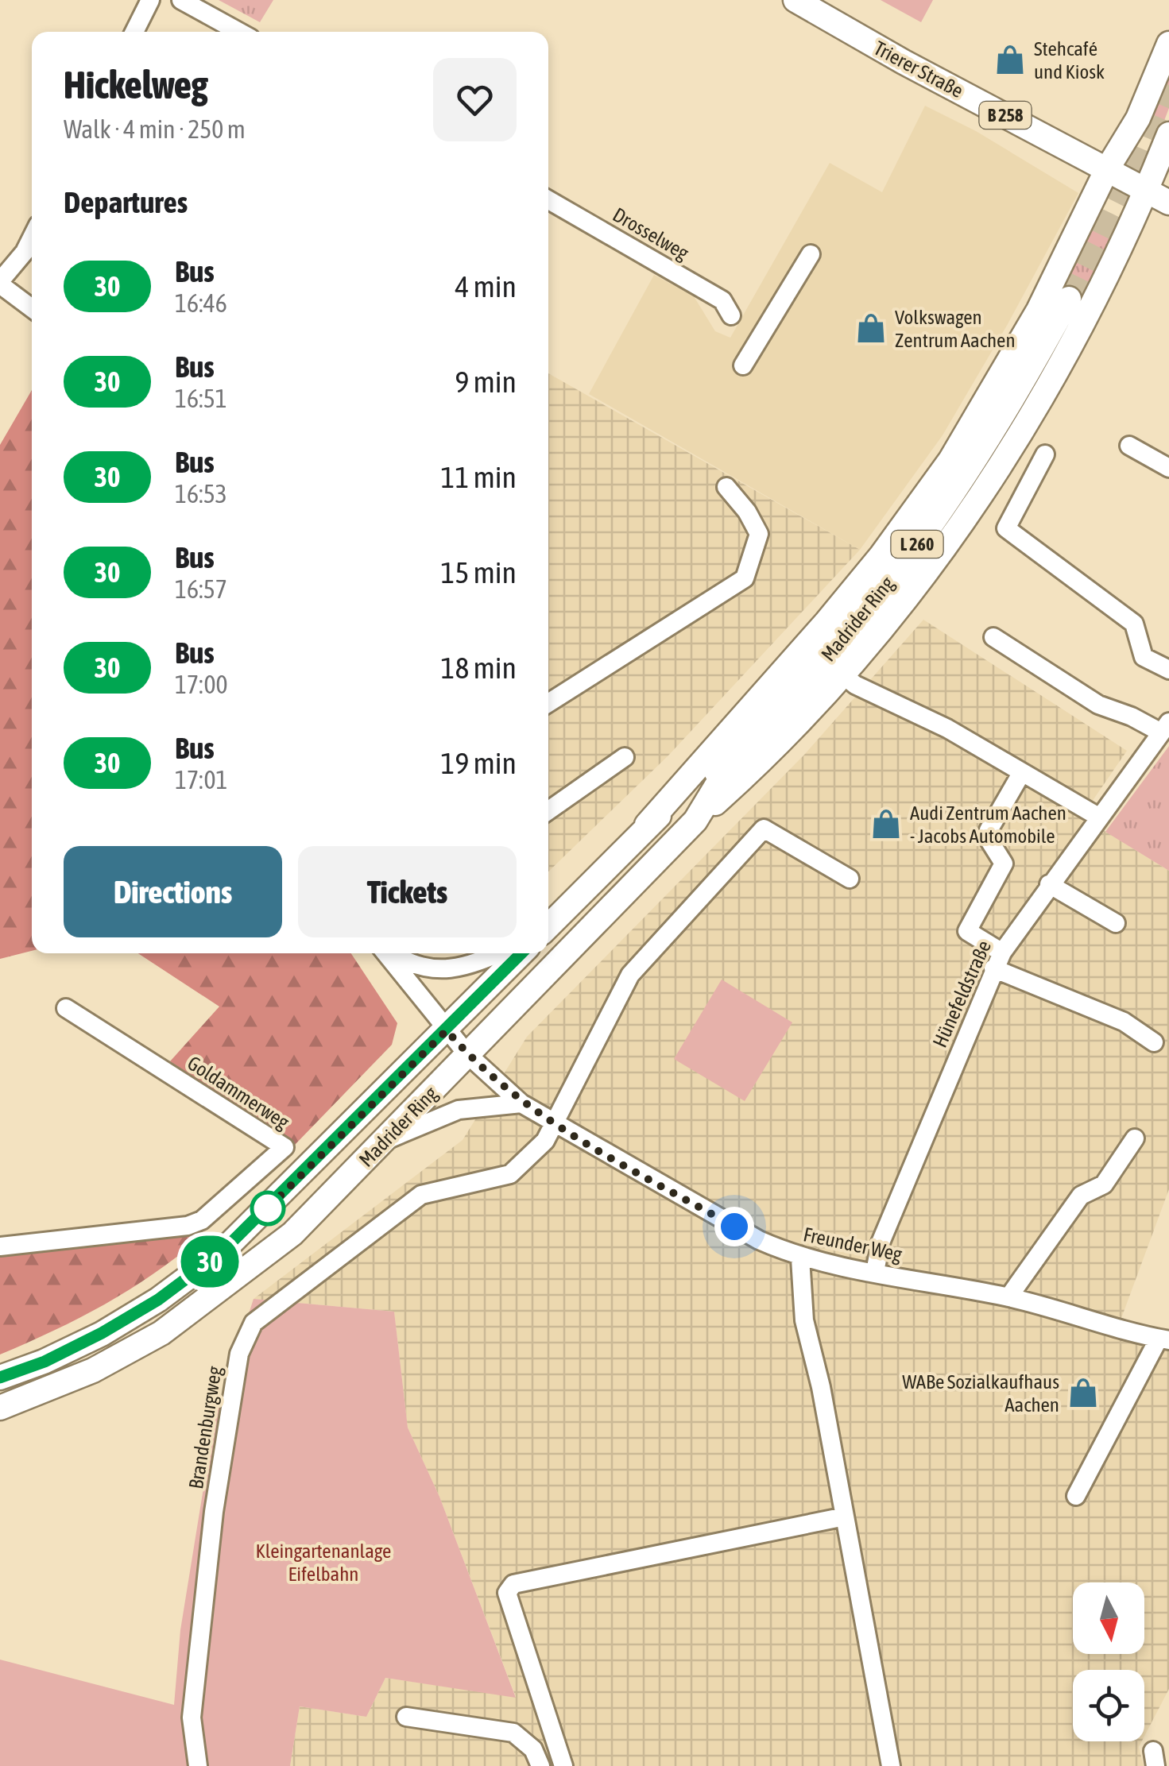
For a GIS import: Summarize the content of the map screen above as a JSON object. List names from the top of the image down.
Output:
{
  "streets": {
    "main road": [
      "Trierer Straße",
      "B 258",
      "L 260",
      "Madrider Ring"
    ],
    "street": [
      "Drosselweg",
      "Hünefeldstraße",
      "Goldammerweg",
      "Freunder Weg",
      "Brandenburgweg"
    ]
  },
  "crossings": [
    ["Madrider Ring", "Freunder Weg"],
    ["Hünefeldstraße", "Freunder Weg"],
    ["Freunder Weg", "Brandenburgweg"]
  ],
  "parks": ["Kleingartenanlage Eifelbahn"],
  "places": {
    "shop": [
      "Stehcafé und Kiosk",
      "Volkswagen Zentrum Aachen",
      "Audi Zentrum Aachen - Jacobs Automobile",
      "WABe Sozialkaufhaus Aachen"
    ]
  },
  "lines": ["bus line 30"],
  "north": "bottom",
  "page": {
    "on_map": "30",
    "heading": [
      ["Hickelweg", "Walk · 4 min · 250 m"],
      "Departures"
    ],
    "list": [
      {
        "mark": "30",
        "name": "Bus",
        "note": "16:46",
        "value": "4 min"
      },
      {
        "mark": "30",
        "name": "Bus",
        "note": "16:51",
        "value": "9 min"
      },
      {
        "mark": "30",
        "name": "Bus",
        "note": "16:53",
        "value": "11 min"
      },
      {
        "mark": "30",
        "name": "Bus",
        "note": "16:57",
        "value": "15 min"
      },
      {
        "mark": "30",
        "name": "Bus",
        "note": "17:00",
        "value": "18 min"
      },
      {
        "mark": "30",
        "name": "Bus",
        "note": "17:01",
        "value": "19 min"
      }
    ],
    "buttons": ["Directions", "Tickets"]
  }
}
